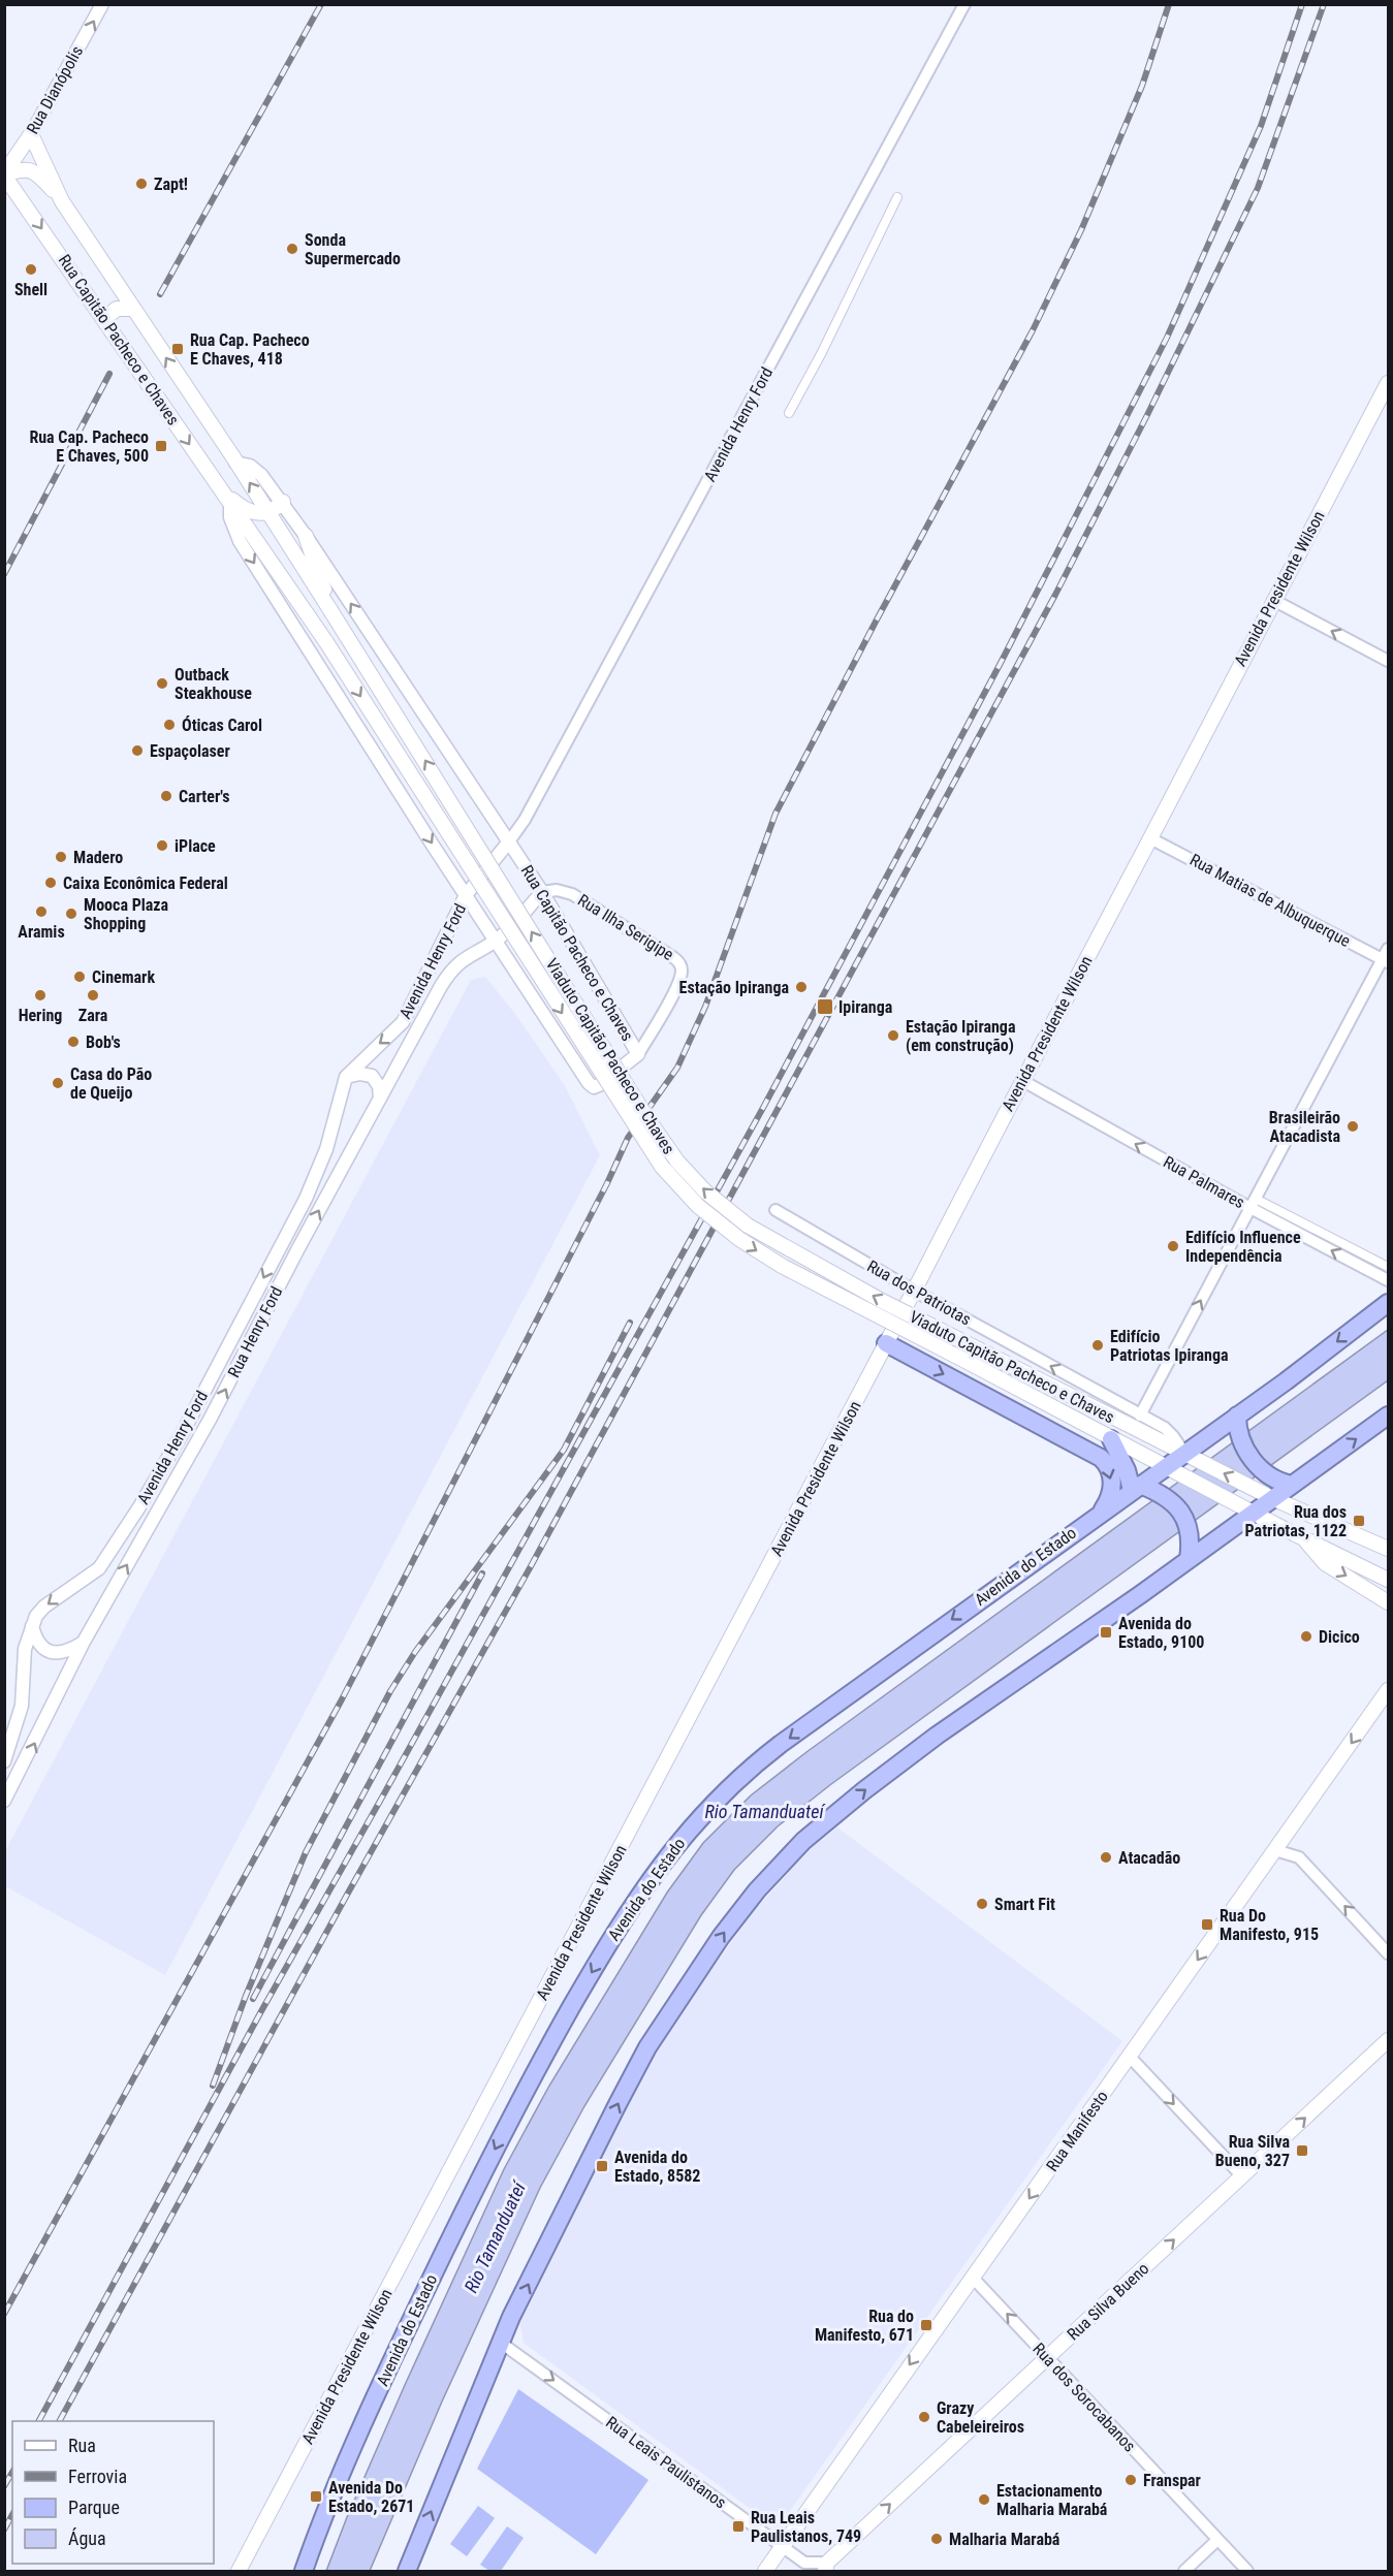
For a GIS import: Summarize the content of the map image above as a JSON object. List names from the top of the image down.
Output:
{
  "streets": {
    "highway": ["Avenida do Estado"],
    "main road": [
      "Rua Dianópolis",
      "Rua Capitão Pacheco e Chaves",
      "Avenida Presidente Wilson",
      "Viaduto Capitão Pacheco e Chaves",
      "Rua dos Patriotas",
      "Rua Manifesto",
      "Rua Silva Bueno"
    ],
    "street": [
      "Avenida Henry Ford",
      "Rua Matias de Albuquerque",
      "Rua Ilha Serigipe",
      "Rua Palmares",
      "Rua Henry Ford",
      "Rua dos Sorocabanos",
      "Rua Leais Paulistanos"
    ]
  },
  "crossings": [
    ["Rua Dianópolis", "Rua Capitão Pacheco e Chaves"],
    ["Rua Capitão Pacheco e Chaves", "Avenida Henry Ford"],
    ["Rua Capitão Pacheco e Chaves", "Rua Ilha Serigipe"],
    ["Rua Capitão Pacheco e Chaves", "Viaduto Capitão Pacheco e Chaves"],
    ["Rua Capitão Pacheco e Chaves", "Rua Henry Ford"],
    ["Avenida Presidente Wilson", "Rua Matias de Albuquerque"],
    ["Avenida Presidente Wilson", "Rua Palmares"],
    ["Avenida Presidente Wilson", "Rua dos Patriotas"],
    ["Rua Ilha Serigipe", "Rua Henry Ford"],
    ["Viaduto Capitão Pacheco e Chaves", "Rua dos Patriotas"],
    ["Viaduto Capitão Pacheco e Chaves", "Avenida do Estado"],
    ["Rua dos Patriotas", "Avenida do Estado"],
    ["Rua Manifesto", "Rua dos Sorocabanos"],
    ["Rua Manifesto", "Rua Leais Paulistanos"],
    ["Rua Silva Bueno", "Rua dos Sorocabanos"],
    ["Rua Silva Bueno", "Rua Leais Paulistanos"]
  ],
  "one_way": [
    "Rua Dianópolis",
    "Avenida Henry Ford",
    "Rua dos Patriotas",
    "Rua Henry Ford",
    "Rua Manifesto",
    "Rua Silva Bueno",
    "Rua Leais Paulistanos"
  ],
  "water": ["Rio Tamanduateí"],
  "places": {
    "other": [
      "Zapt!",
      "Sonda Supermercado",
      "Shell",
      "Outback Steakhouse",
      "Óticas Carol",
      "Espaçolaser",
      "Carter's",
      "iPlace",
      "Madero",
      "Caixa Econômica Federal",
      "Aramis",
      "Mooca Plaza Shopping",
      "Cinemark",
      "Estação Ipiranga",
      "Hering",
      "Zara",
      "Estação Ipiranga (em construção)",
      "Bob's",
      "Casa do Pão de Queijo",
      "Brasileirão Atacadista",
      "Edifício Influence Independência",
      "Edifício Patriotas Ipiranga",
      "Dicico",
      "Atacadão",
      "Smart Fit",
      "Grazy Cabeleireiros",
      "Franspar",
      "Estacionamento Malharia Marabá",
      "Malharia Marabá"
    ],
    "transit": [
      "Rua Cap. Pacheco E Chaves, 418",
      "Rua Cap. Pacheco E Chaves, 500",
      "Ipiranga",
      "Rua dos Patriotas, 1122",
      "Avenida do Estado, 9100",
      "Rua Do Manifesto, 915",
      "Rua Silva Bueno, 327",
      "Avenida do Estado, 8582",
      "Rua do Manifesto, 671",
      "Avenida Do Estado, 2671",
      "Rua Leais Paulistanos, 749"
    ]
  },
  "legend": [
    "Rua",
    "Ferrovia",
    "Parque",
    "Água"
  ]
}
